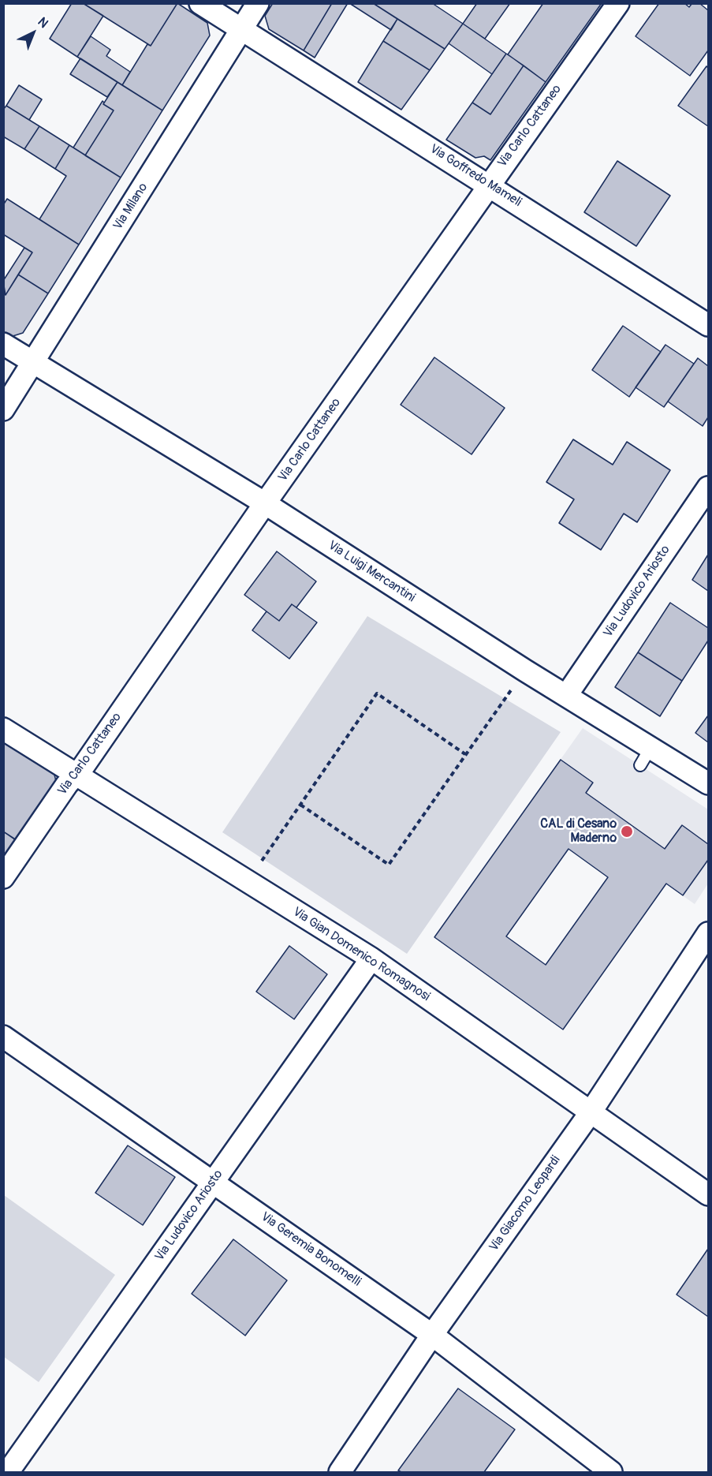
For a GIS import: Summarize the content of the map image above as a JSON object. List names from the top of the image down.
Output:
{
  "streets": {
    "street": [
      "Via Carlo Cattaneo",
      "Via Goffredo Mameli",
      "Via Milano",
      "Via Luigi Mercantini",
      "Via Ludovico Ariosto",
      "Via Gian Domenico Romagnosi",
      "Via Giacomo Leopardi",
      "Via Geremia Bonomelli"
    ]
  },
  "crossings": [
    ["Via Carlo Cattaneo", "Via Goffredo Mameli"],
    ["Via Carlo Cattaneo", "Via Luigi Mercantini"],
    ["Via Carlo Cattaneo", "Via Gian Domenico Romagnosi"],
    ["Via Goffredo Mameli", "Via Milano"],
    ["Via Milano", "Via Luigi Mercantini"],
    ["Via Luigi Mercantini", "Via Ludovico Ariosto"],
    ["Via Ludovico Ariosto", "Via Gian Domenico Romagnosi"],
    ["Via Ludovico Ariosto", "Via Geremia Bonomelli"],
    ["Via Gian Domenico Romagnosi", "Via Giacomo Leopardi"],
    ["Via Giacomo Leopardi", "Via Geremia Bonomelli"]
  ],
  "places": ["CAL di Cesano Maderno"],
  "north": "top right"
}
